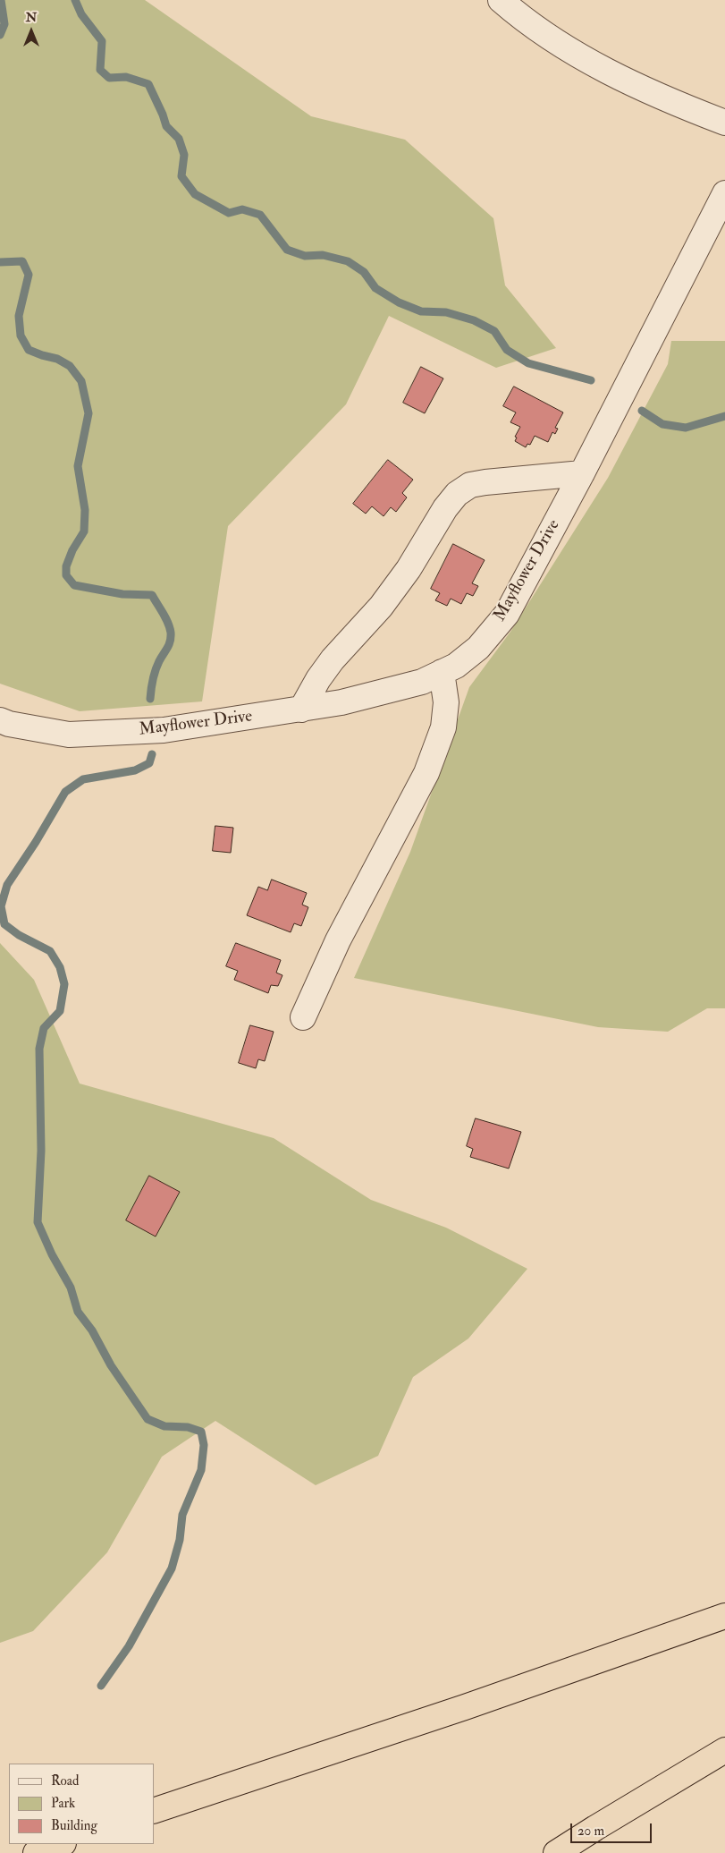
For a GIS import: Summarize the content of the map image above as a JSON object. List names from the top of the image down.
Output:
{
  "streets": {
    "street": ["Mayflower Drive"]
  },
  "legend": ["Road", "Park", "Building"],
  "scale_bar": "20 m",
  "north": "top"
}
